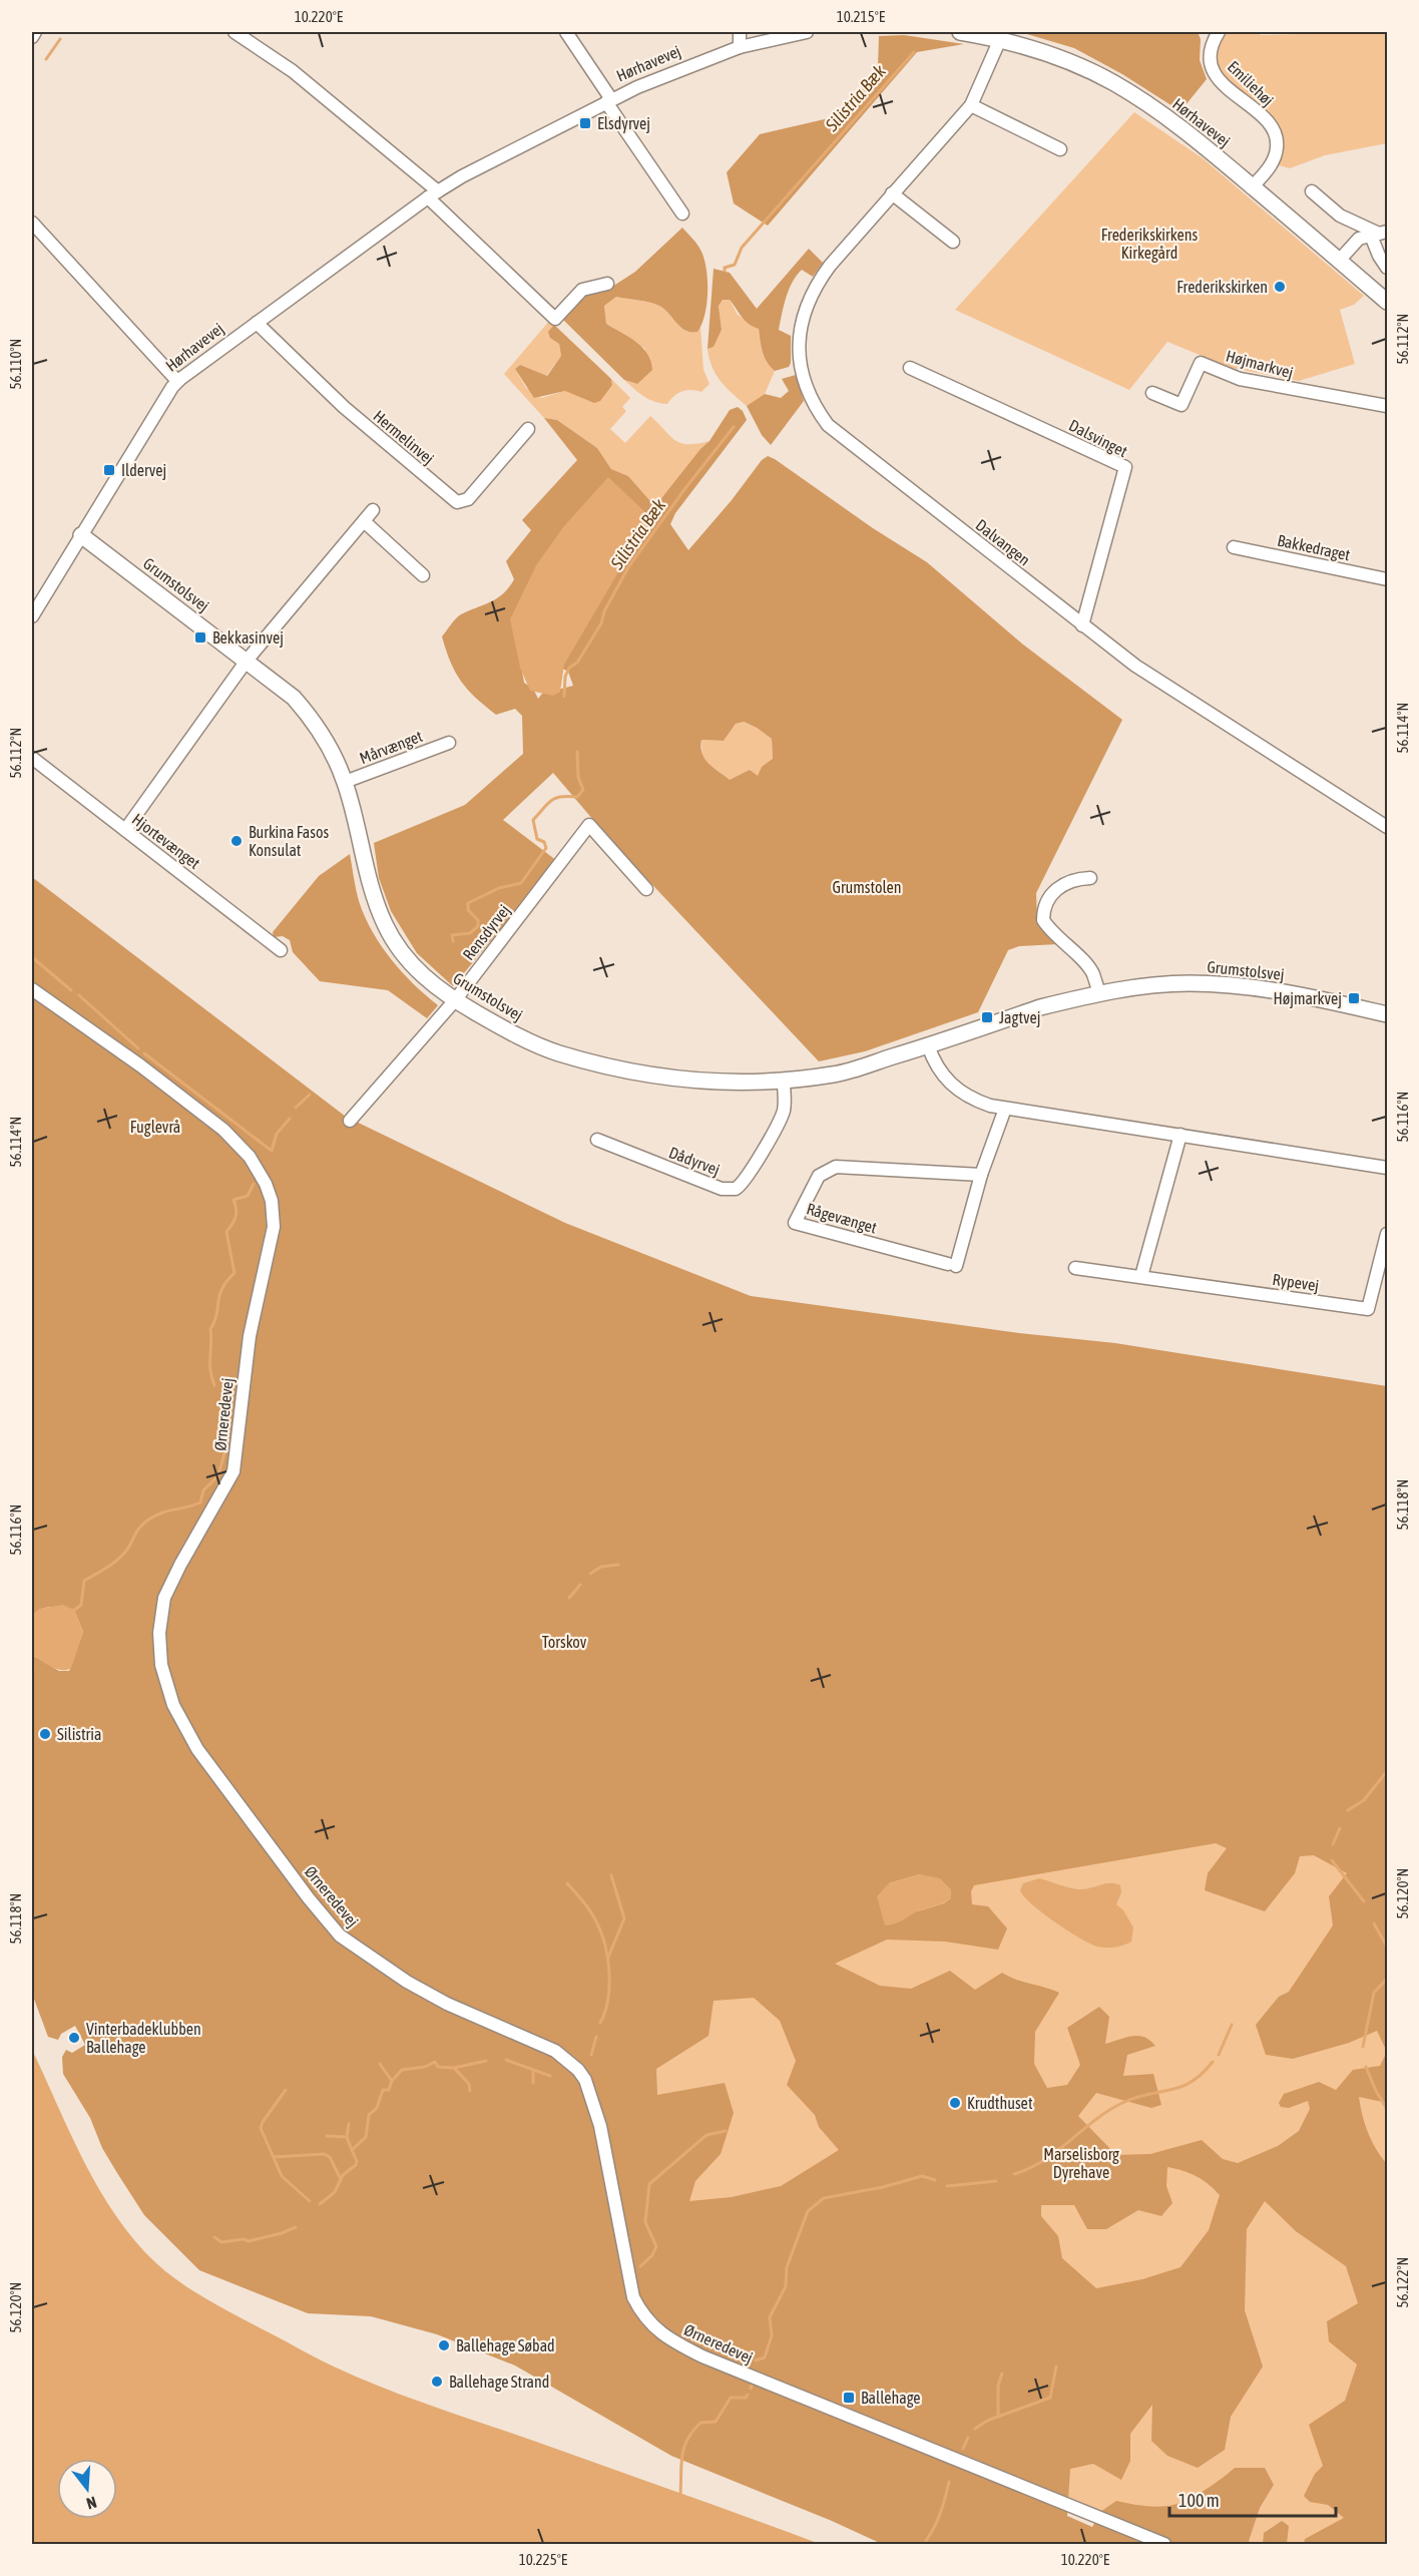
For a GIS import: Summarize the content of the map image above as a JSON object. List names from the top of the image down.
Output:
{
  "streets": {
    "street": [
      "Hørhavevej",
      "Emiliehøj",
      "Højmarkvej",
      "Hermelinvej",
      "Dalsvinget",
      "Dalvangen",
      "Bakkedraget",
      "Grumstolsvej",
      "Mårvænget",
      "Hjortevænget",
      "Rensdyrvej",
      "Dådyrvej",
      "Rågevænget",
      "Rypevej",
      "Ørneredevej"
    ]
  },
  "crossings": [
    ["Hørhavevej", "Emiliehøj"],
    ["Hørhavevej", "Hermelinvej"],
    ["Hørhavevej", "Dalvangen"],
    ["Hørhavevej", "Grumstolsvej"],
    ["Dalsvinget", "Dalvangen"],
    ["Grumstolsvej", "Mårvænget"],
    ["Grumstolsvej", "Rensdyrvej"],
    ["Grumstolsvej", "Dådyrvej"]
  ],
  "water": ["Silistria Bæk"],
  "parks": [
    "Frederikskirkens Kirkegård",
    "Grumstolen",
    "Fuglevrå",
    "Torskov",
    "Marselisborg Dyrehave"
  ],
  "places": {
    "transit": [
      "Elsdyrvej",
      "Ildervej",
      "Bekkasinvej",
      "Højmarkvej",
      "Jagtvej",
      "Ballehage"
    ],
    "other": [
      "Frederikskirken",
      "Burkina Fasos Konsulat",
      "Silistria",
      "Vinterbadeklubben Ballehage",
      "Krudthuset",
      "Ballehage Søbad",
      "Ballehage Strand"
    ]
  },
  "scale_bar": "100 m",
  "north": "bottom",
  "coordinates": [
    "10.220°E",
    "10.215°E",
    "56.112°N",
    "56.110°N",
    "56.114°N",
    "56.116°N",
    "56.118°N",
    "56.120°N",
    "56.122°N",
    "10.225°E"
  ]
}
